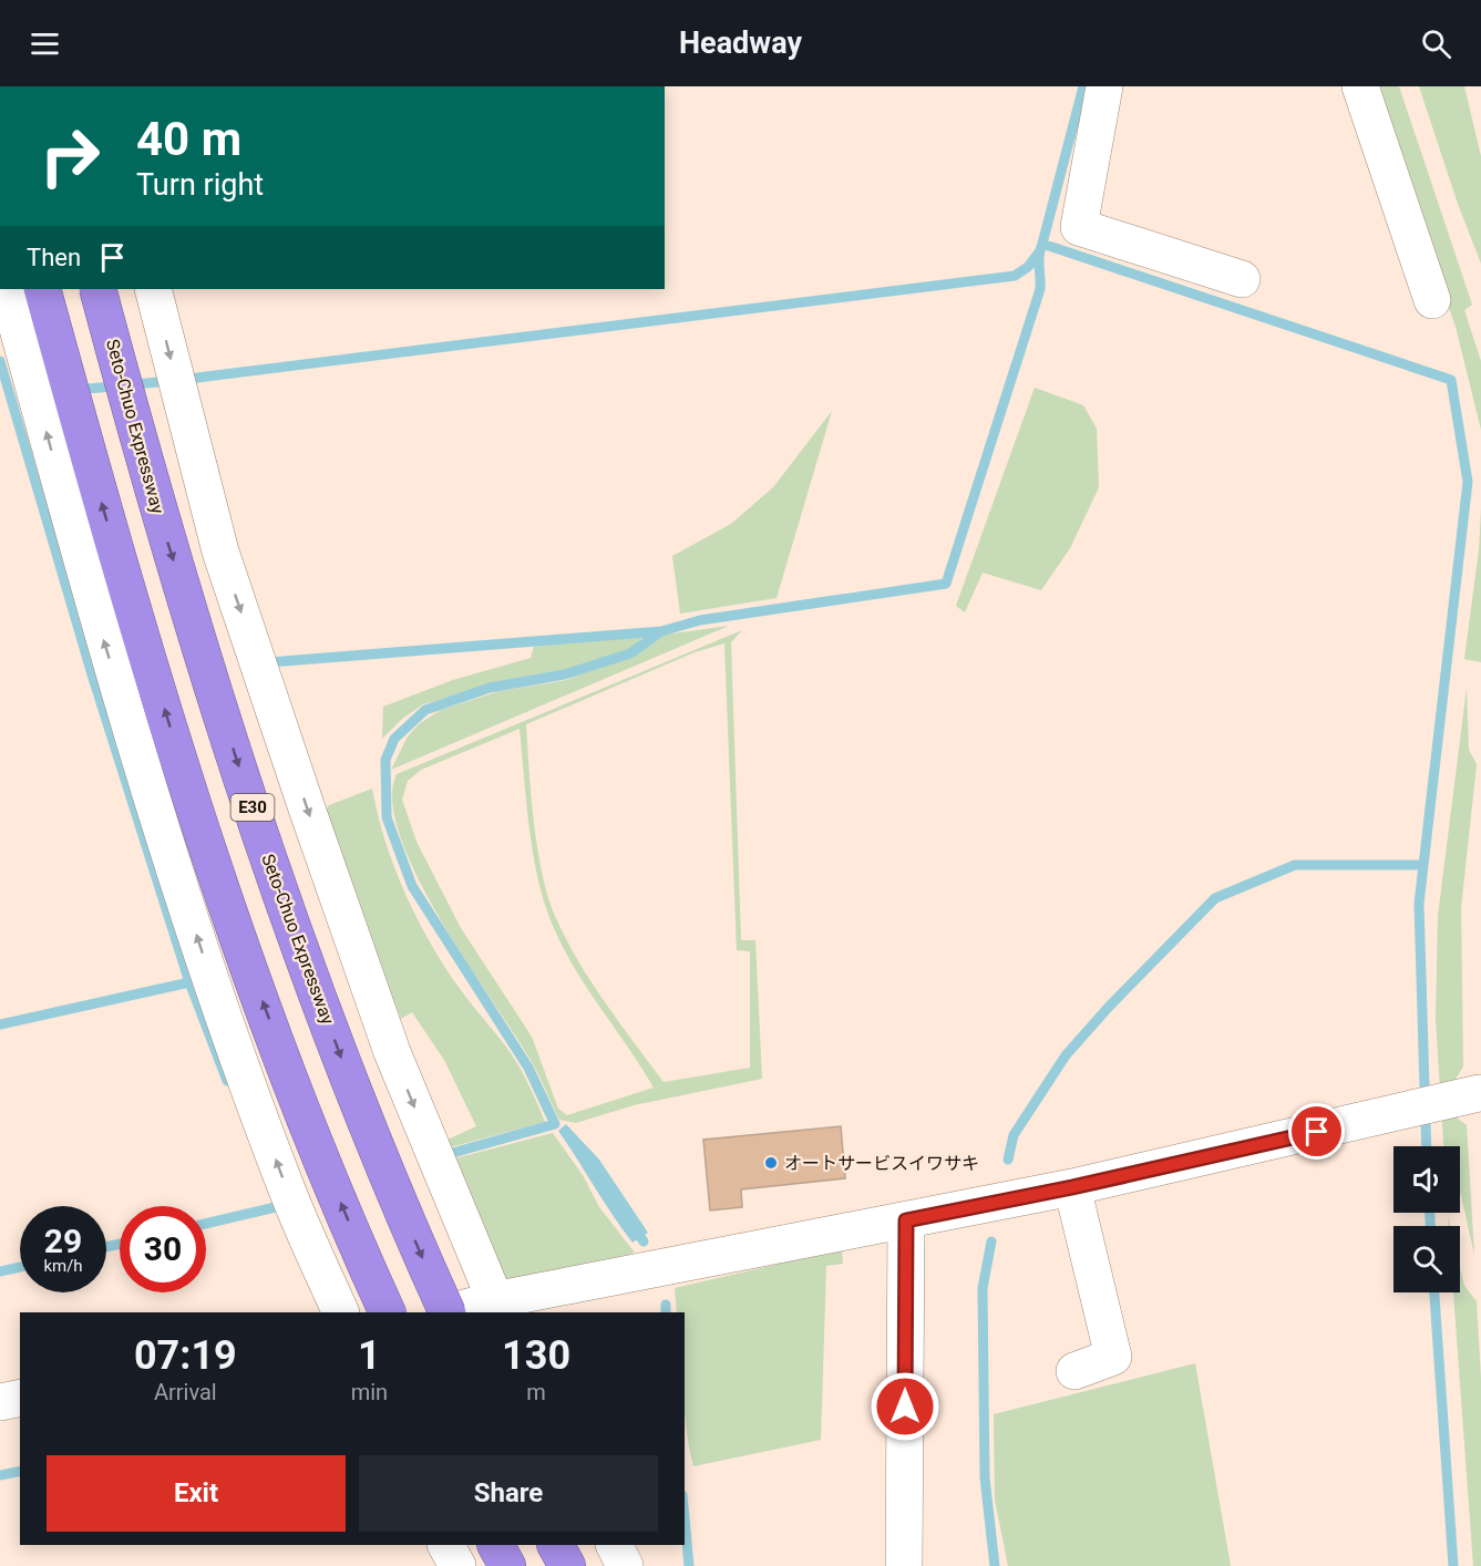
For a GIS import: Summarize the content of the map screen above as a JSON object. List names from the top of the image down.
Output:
{
  "streets": {
    "highway": ["Seto-Chuo Expressway", "E30"]
  },
  "places": ["オートサービスイワサキ"],
  "page": {
    "header": "Headway",
    "turn": ["40 m", "Turn right"],
    "then": "Then",
    "speed": "29 km/h",
    "limit": "30",
    "eta": [
      "07:19",
      "Arrival",
      "1",
      "min",
      "130",
      "m"
    ],
    "buttons": ["Exit", "Share"]
  }
}
